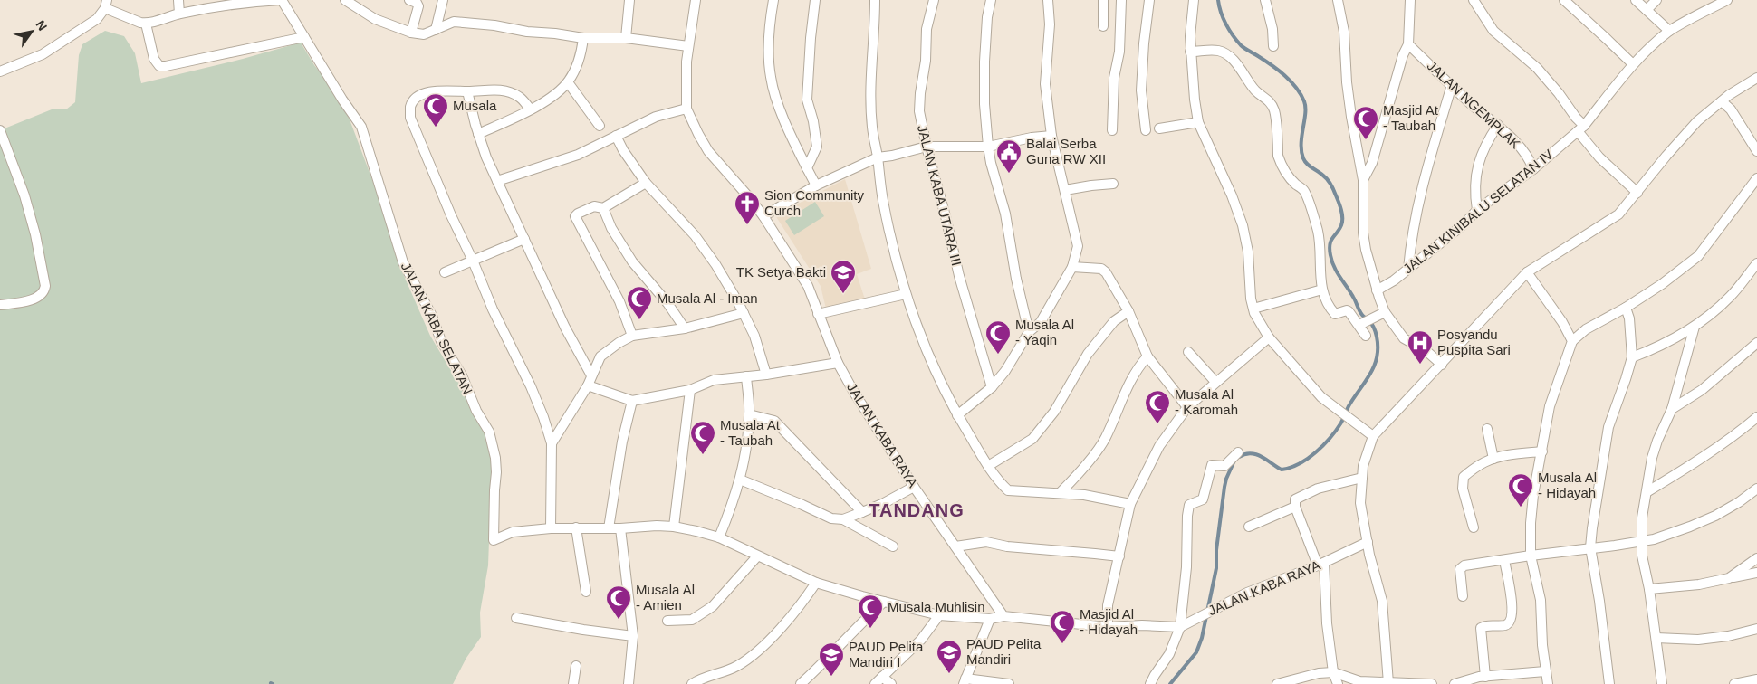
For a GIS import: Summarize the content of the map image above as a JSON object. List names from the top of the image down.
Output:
{
  "streets": {
    "street": [
      "JALAN NGEMPLAK",
      "JALAN KABA UTARA III",
      "JALAN KINIBALU SELATAN IV",
      "JALAN KABA SELATAN",
      "JALAN KABA RAYA"
    ]
  },
  "crossings": [
    ["JALAN NGEMPLAK", "JALAN KINIBALU SELATAN IV"]
  ],
  "districts": ["TANDANG"],
  "places": {
    "mosque": [
      "Musala",
      "Masjid At - Taubah",
      "Musala Al - Iman",
      "Musala Al - Yaqin",
      "Musala Al - Karomah",
      "Musala At - Taubah",
      "Musala Al - Hidayah",
      "Musala Al - Amien",
      "Musala Muhlisin",
      "Masjid Al - Hidayah"
    ],
    "public building": ["Balai Serba Guna RW XII"],
    "church": ["Sion Community Curch"],
    "school or university": ["TK Setya Bakti", "PAUD Pelita Mandiri", "PAUD Pelita Mandiri I"],
    "hospital": ["Posyandu Puspita Sari"]
  },
  "north": "top right"
}
